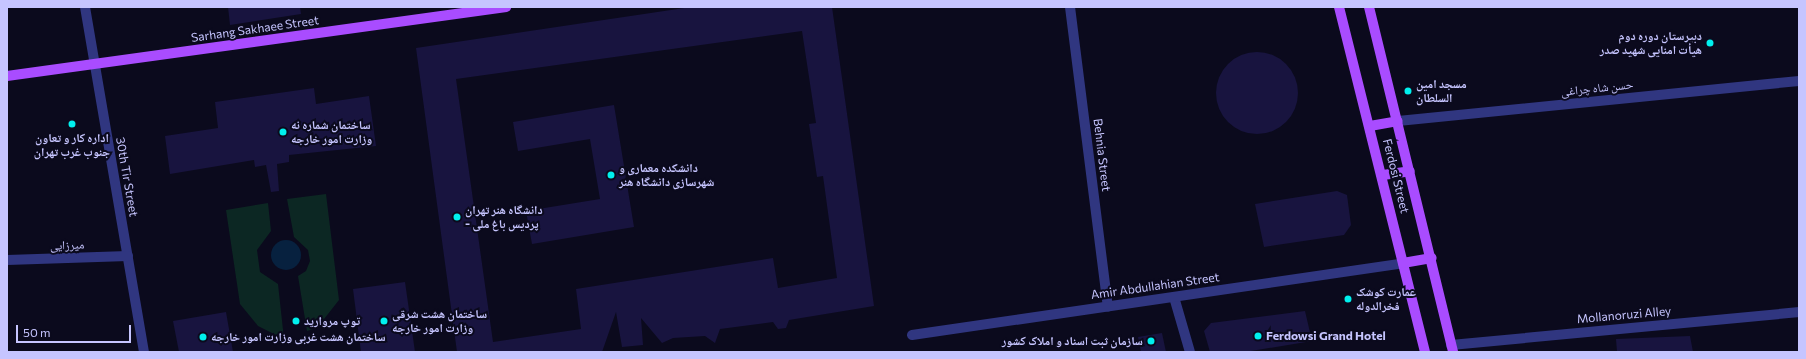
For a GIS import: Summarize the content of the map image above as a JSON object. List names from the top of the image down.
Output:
{
  "streets": {
    "main road": ["Sarhang Sakhaee Street", "Ferdosi Street"],
    "street": [
      "حسن شاه چراغی",
      "Behnia Street",
      "30th Tir Street",
      "میرزایی",
      "Amir Abdullahian Street",
      "Mollanoruzi Alley"
    ]
  },
  "crossings": [
    ["Sarhang Sakhaee Street", "30th Tir Street"],
    ["حسن شاه چراغی", "Ferdosi Street"],
    ["Behnia Street", "Amir Abdullahian Street"],
    ["Ferdosi Street", "Amir Abdullahian Street"],
    ["Ferdosi Street", "Mollanoruzi Alley"],
    ["30th Tir Street", "میرزایی"]
  ],
  "places": [
    "دبیرستان دوره دوم هیأت امنایی شهید صدر",
    "مسجد امین السلطان",
    "اداره کار و تعاون جنوب غرب تهران",
    "ساختمان شماره نه وزارت امور خارجه",
    "دانشکده معماری و شهرسازی دانشگاه هنر",
    "دانشگاه هنر تهران - پردیس باغ ملی",
    "عمارت کوشک فخرالدوله",
    "توپ مروارید",
    "ساختمان هشت شرقی وزارت امور خارجه",
    "Ferdowsi Grand Hotel",
    "ساختمان هشت غربی وزارت امور خارجه",
    "سازمان ثبت اسناد و املاک کشور"
  ],
  "scale_bar": "50 m"
}
